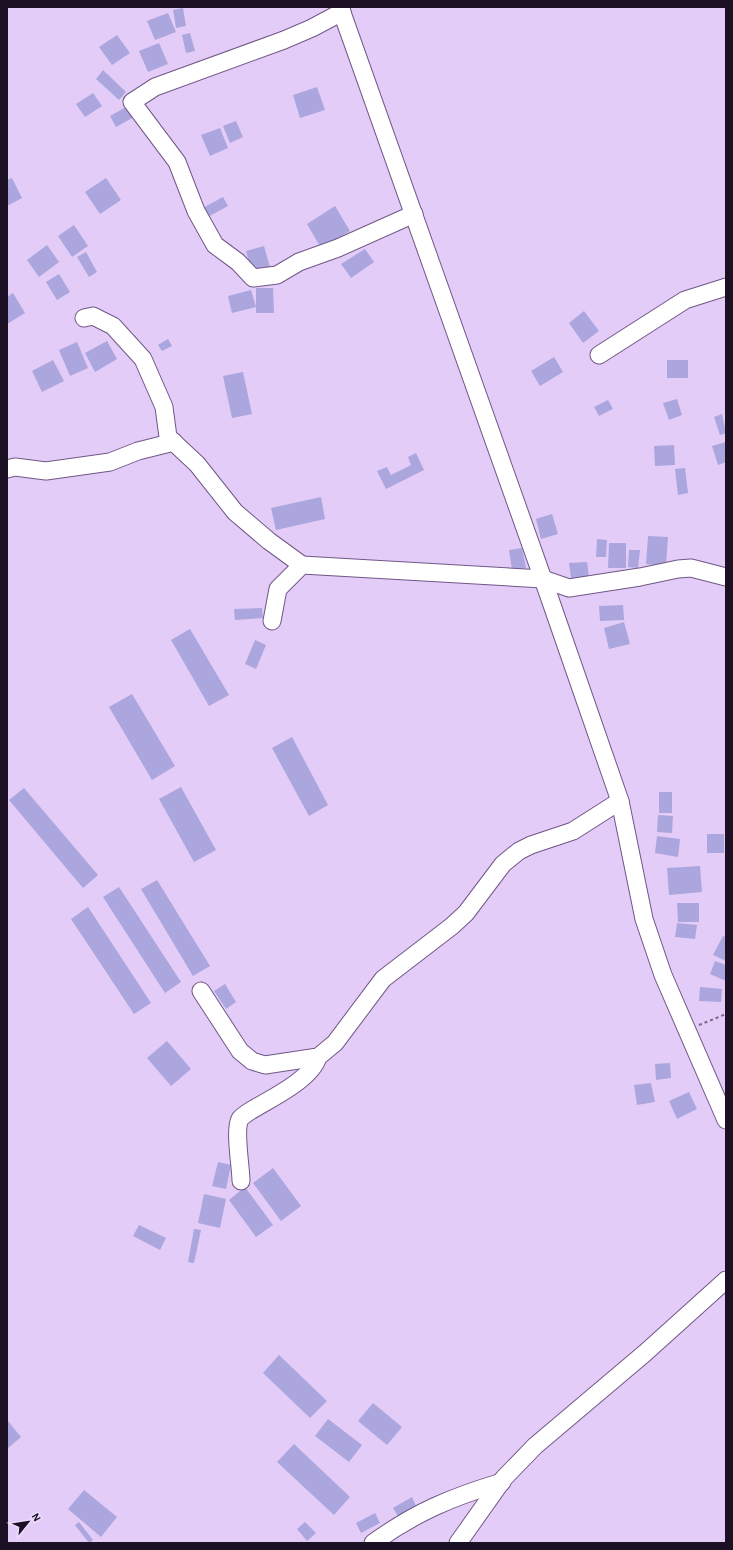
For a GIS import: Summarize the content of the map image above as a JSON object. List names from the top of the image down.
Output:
{
  "north": "top right"
}
